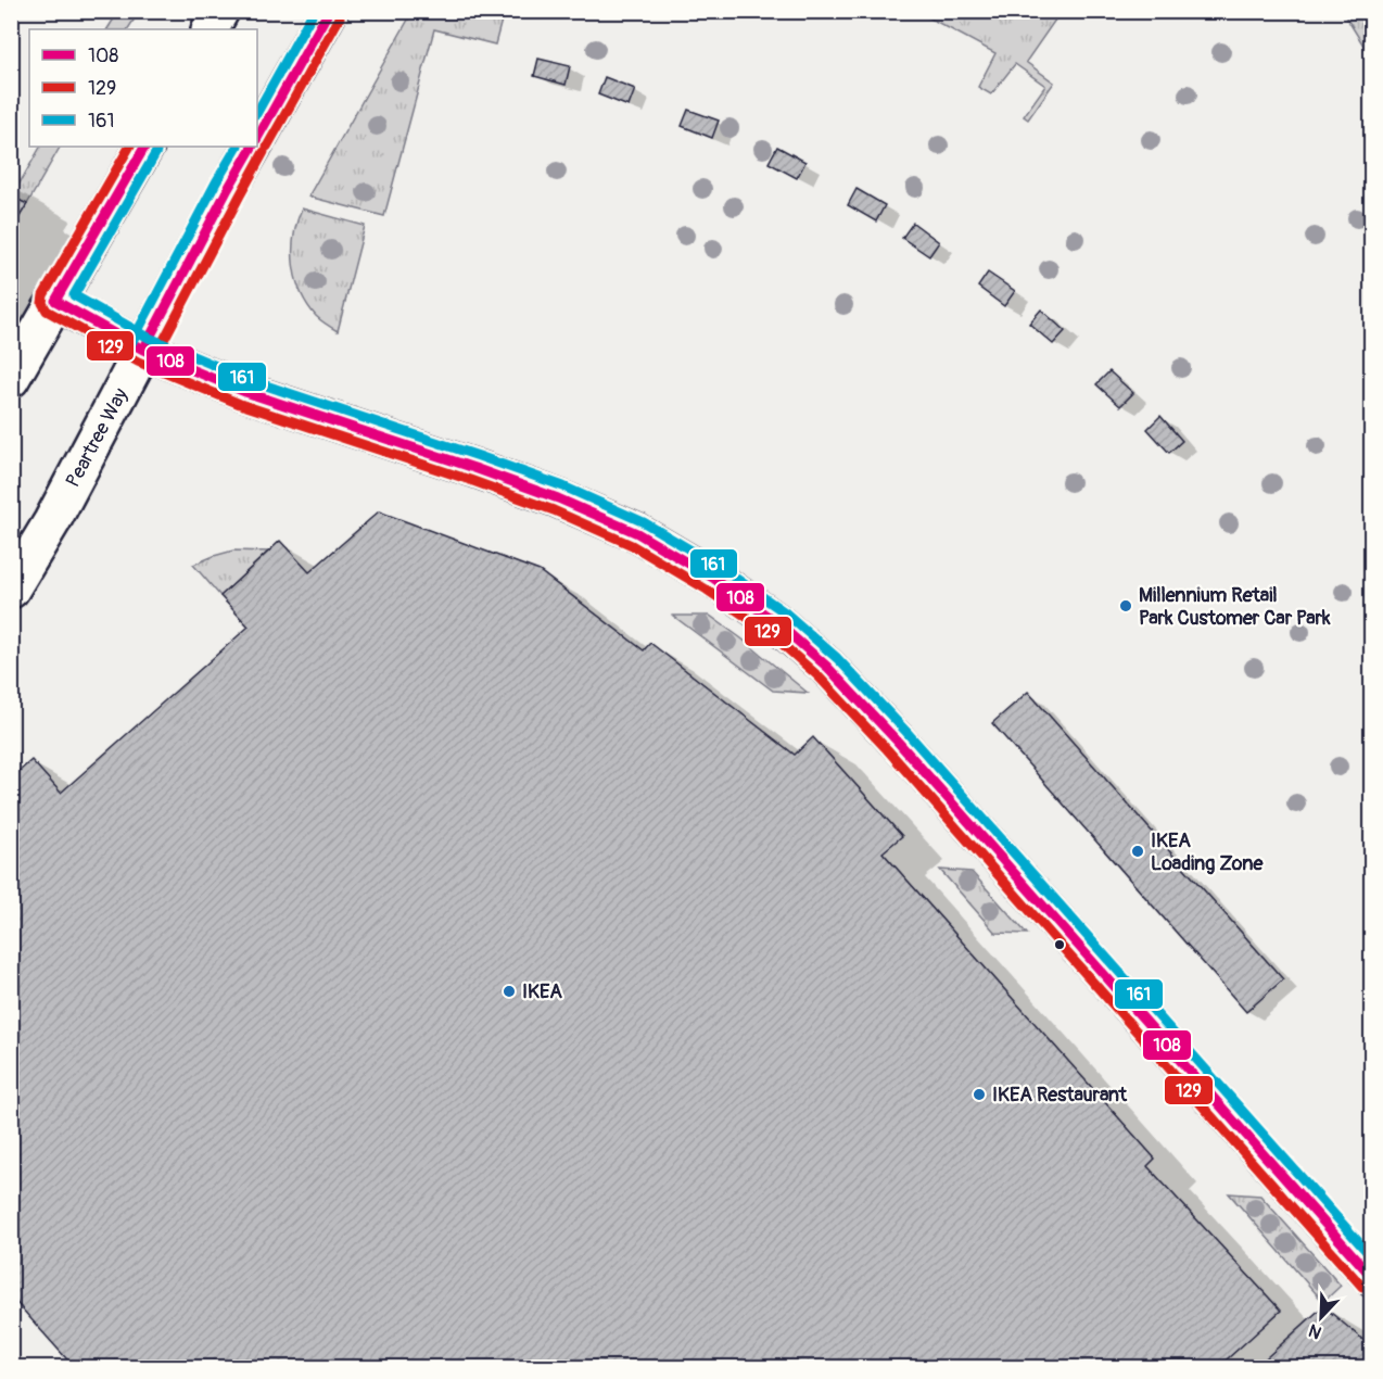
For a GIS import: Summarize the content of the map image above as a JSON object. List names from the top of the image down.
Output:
{
  "streets": {
    "street": ["Peartree Way"]
  },
  "places": [
    "Millennium Retail Park Customer Car Park",
    "IKEA Loading Zone",
    "IKEA",
    "IKEA Restaurant"
  ],
  "lines": ["transit line 108", "transit line 161", "transit line 129"],
  "legend": ["108", "129", "161"],
  "north": "bottom left"
}
